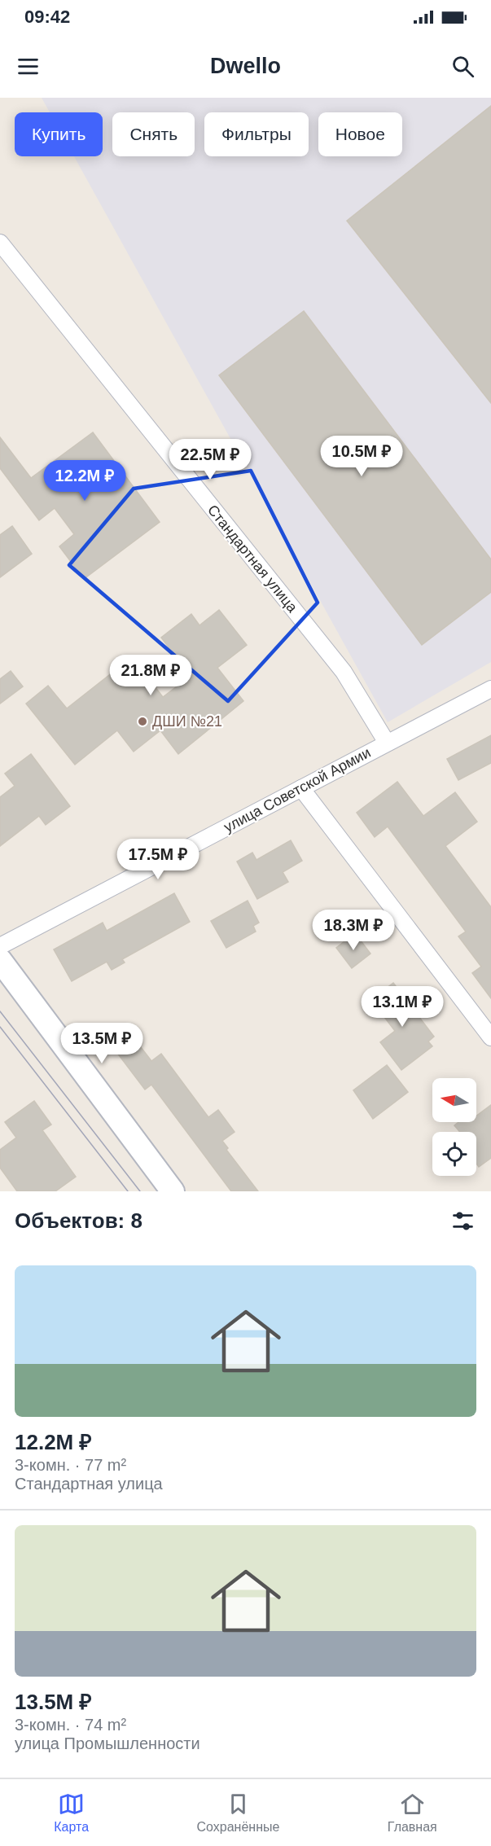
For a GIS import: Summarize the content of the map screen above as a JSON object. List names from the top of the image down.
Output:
{
  "streets": {
    "street": ["Стандартная улица", "улица Советской Армии"]
  },
  "crossings": [
    ["Стандартная улица", "улица Советской Армии"]
  ],
  "places": ["ДШИ №21"],
  "north": "left",
  "page": {
    "status": "09:42",
    "header": "Dwello",
    "chip": [
      "Купить",
      "Снять",
      "Фильтры",
      "Новое"
    ],
    "price": [
      "10.5M ₽",
      "22.5M ₽",
      "12.2M ₽",
      "21.8M ₽",
      "17.5M ₽",
      "18.3M ₽",
      "13.1M ₽",
      "13.5M ₽"
    ],
    "heading": "Объектов: 8",
    "list": [
      {
        "name": "12.2M ₽",
        "note": "3-комн. · 77 m² · Стандартная улица"
      },
      {
        "name": "13.5M ₽",
        "note": "3-комн. · 74 m² · улица Промышленности"
      }
    ],
    "tabs": ["Карта", "Сохранённые", "Главная"]
  }
}
